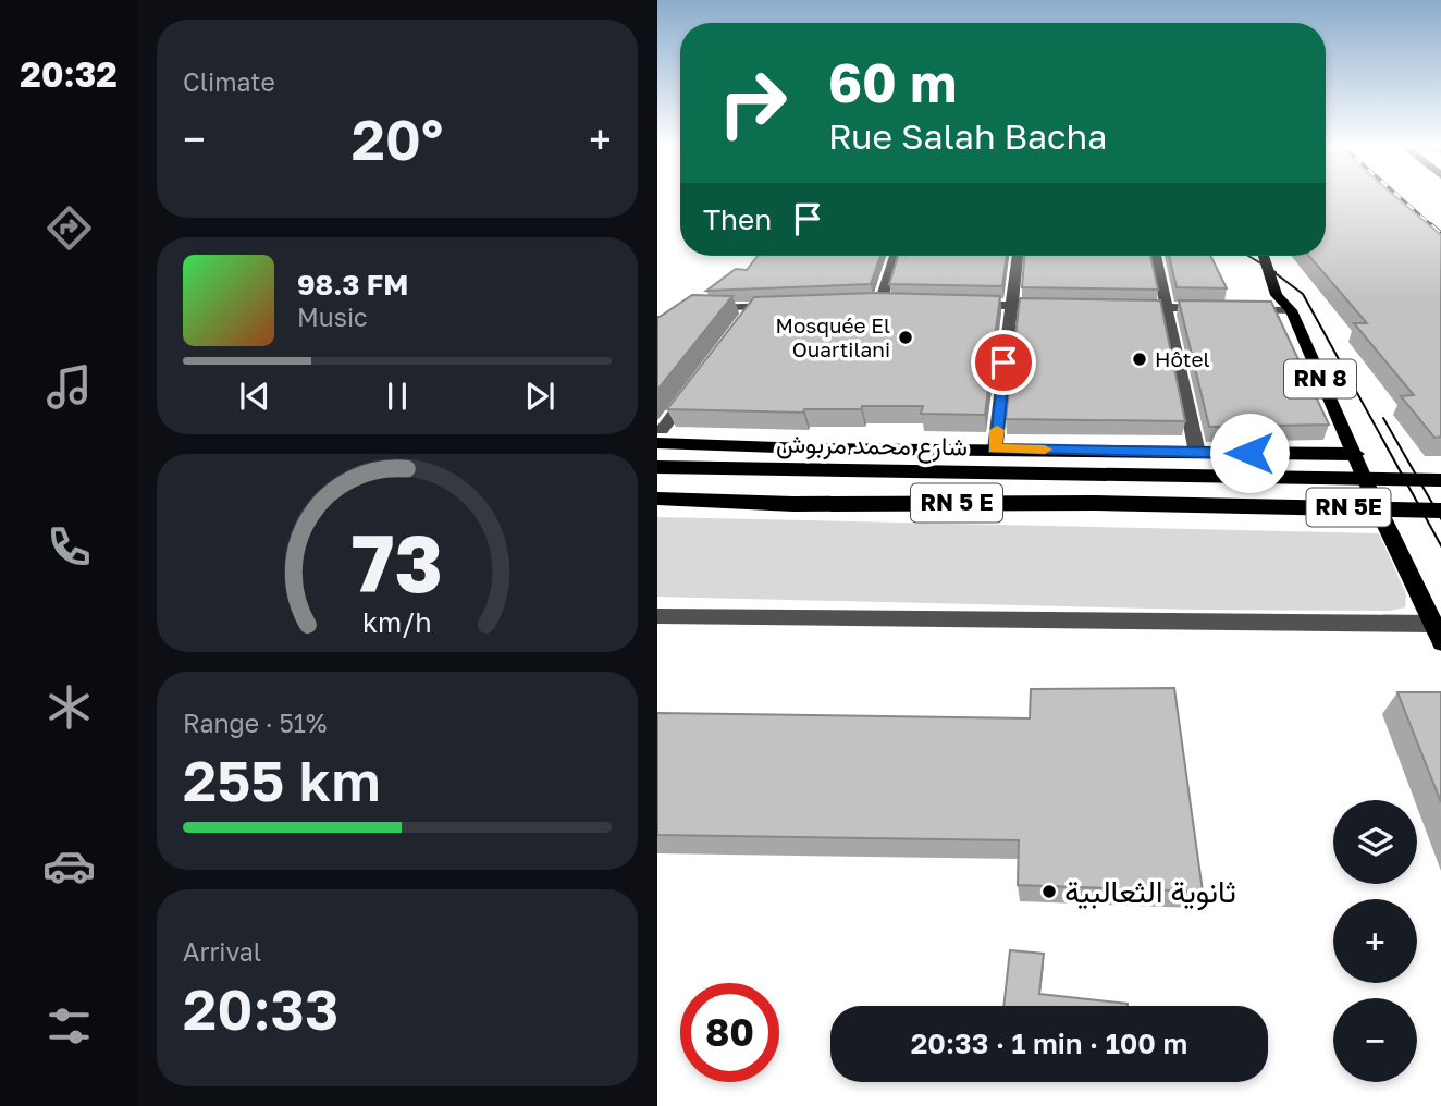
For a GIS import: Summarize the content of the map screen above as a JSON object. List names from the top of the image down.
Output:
{
  "streets": {
    "highway": ["شارع محمد مربوش", "RN 5 E", "RN 5E"],
    "main road": ["RN 8"]
  },
  "crossings": [
    ["RN 8", "RN 5E"],
    ["RN 5 E", "RN 5E"]
  ],
  "places": ["Mosquée El Ouartilani", "Hôtel", "ثانوية الثعالبية"],
  "page": {
    "tabs": "20:32",
    "tile": [
      "Climate",
      ["Range · 51%", "255 km"],
      ["Arrival", "20:33"]
    ],
    "turn": ["60 m", "Rue Salah Bacha"],
    "heat": ["−", "20°", "+"],
    "then": "Then",
    "song": ["98.3 FM", "Music"],
    "map_buttons": ["+", "−"],
    "limit": "80",
    "trip": "20:33 · 1 min · 100 m",
    "gauge": ["73", "km/h"]
  }
}
